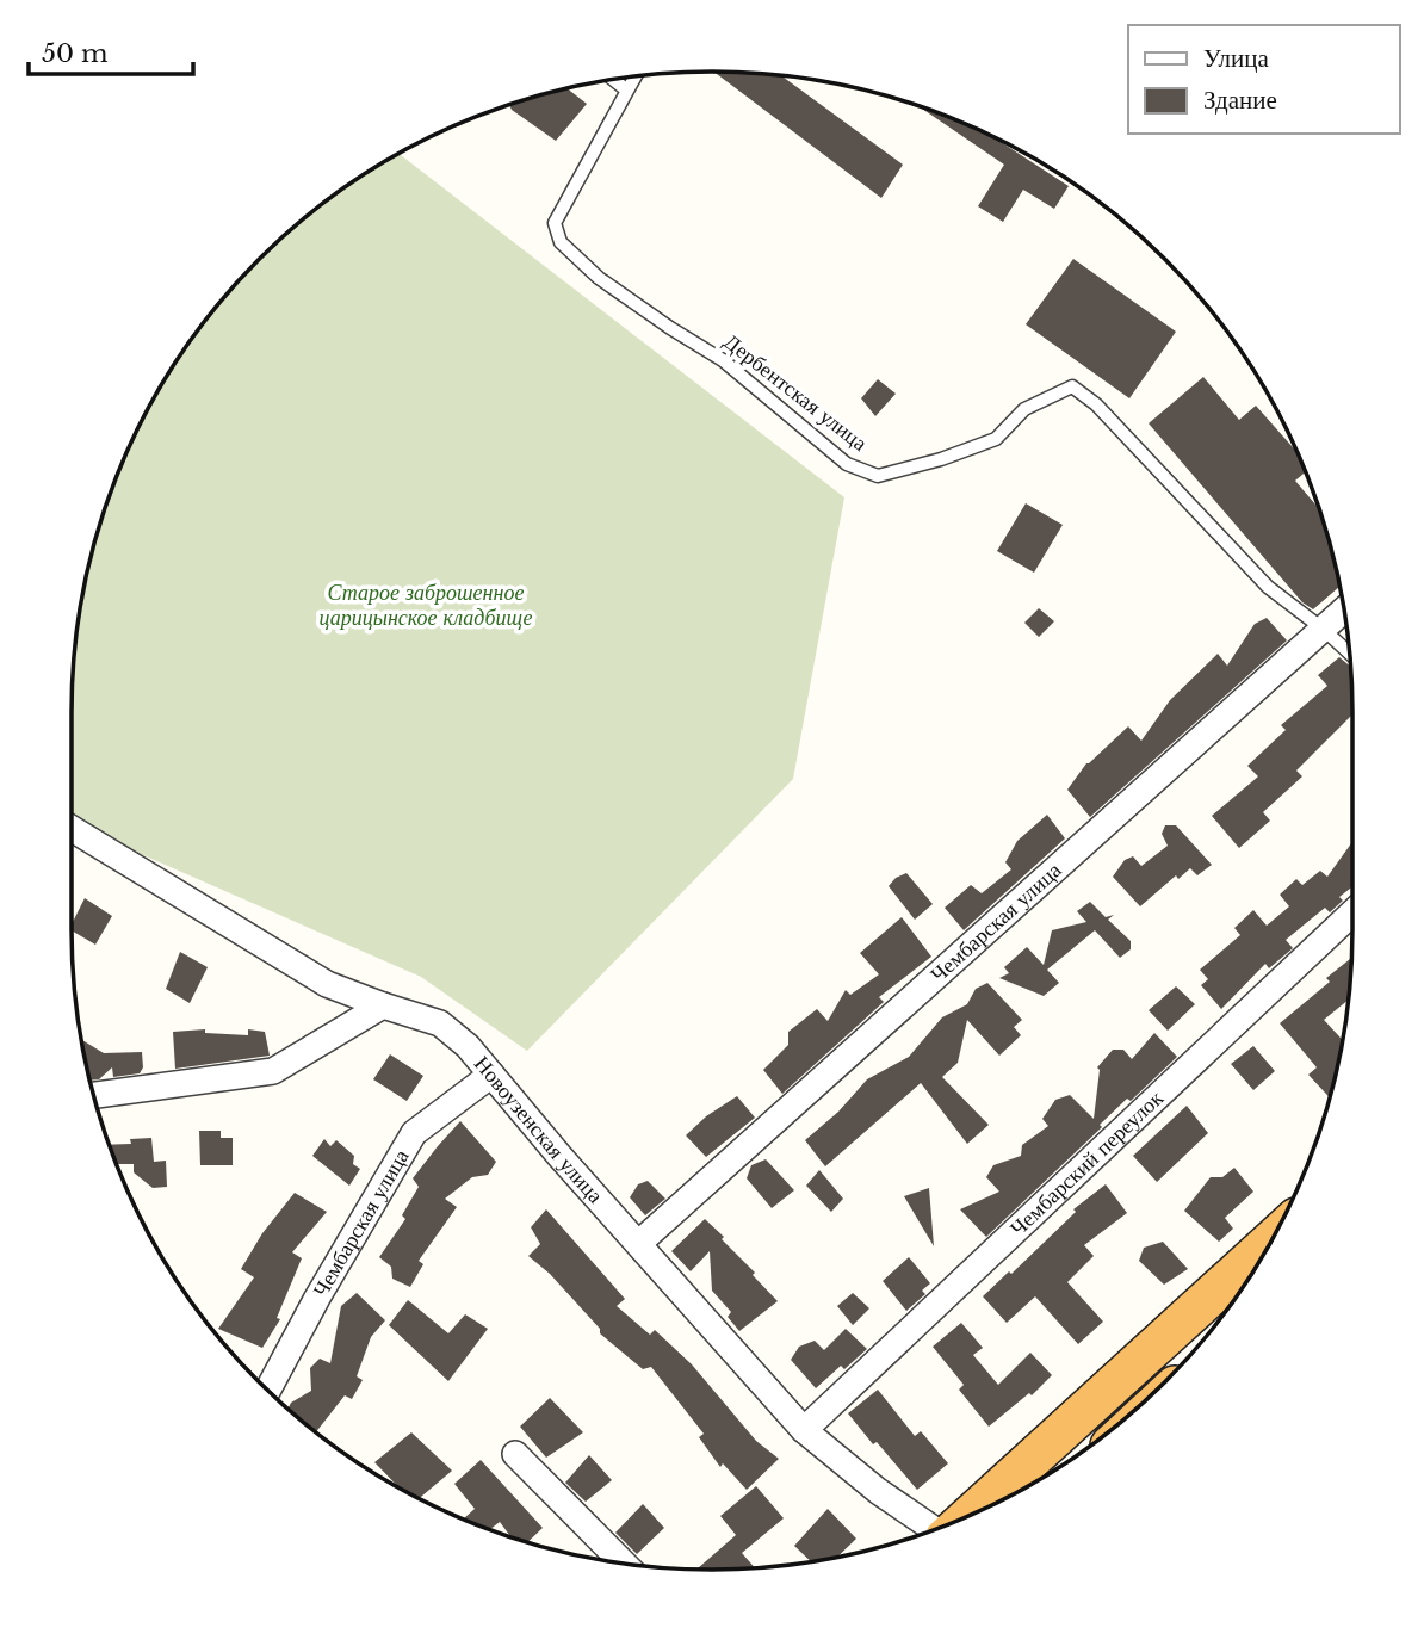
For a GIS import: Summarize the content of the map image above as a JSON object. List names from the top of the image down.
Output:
{
  "streets": {
    "street": ["Чембарская улица", "Новоузенская улица", "Чембарский переулок"],
    "lane": ["Дербентская улица"]
  },
  "crossings": [
    ["Дербентская улица", "Чембарская улица"],
    ["Чембарская улица", "Новоузенская улица"],
    ["Новоузенская улица", "Чембарский переулок"]
  ],
  "parks": ["Старое заброшенное царицынское кладбище"],
  "legend": ["Улица", "Здание"],
  "scale_bar": "50 m"
}
